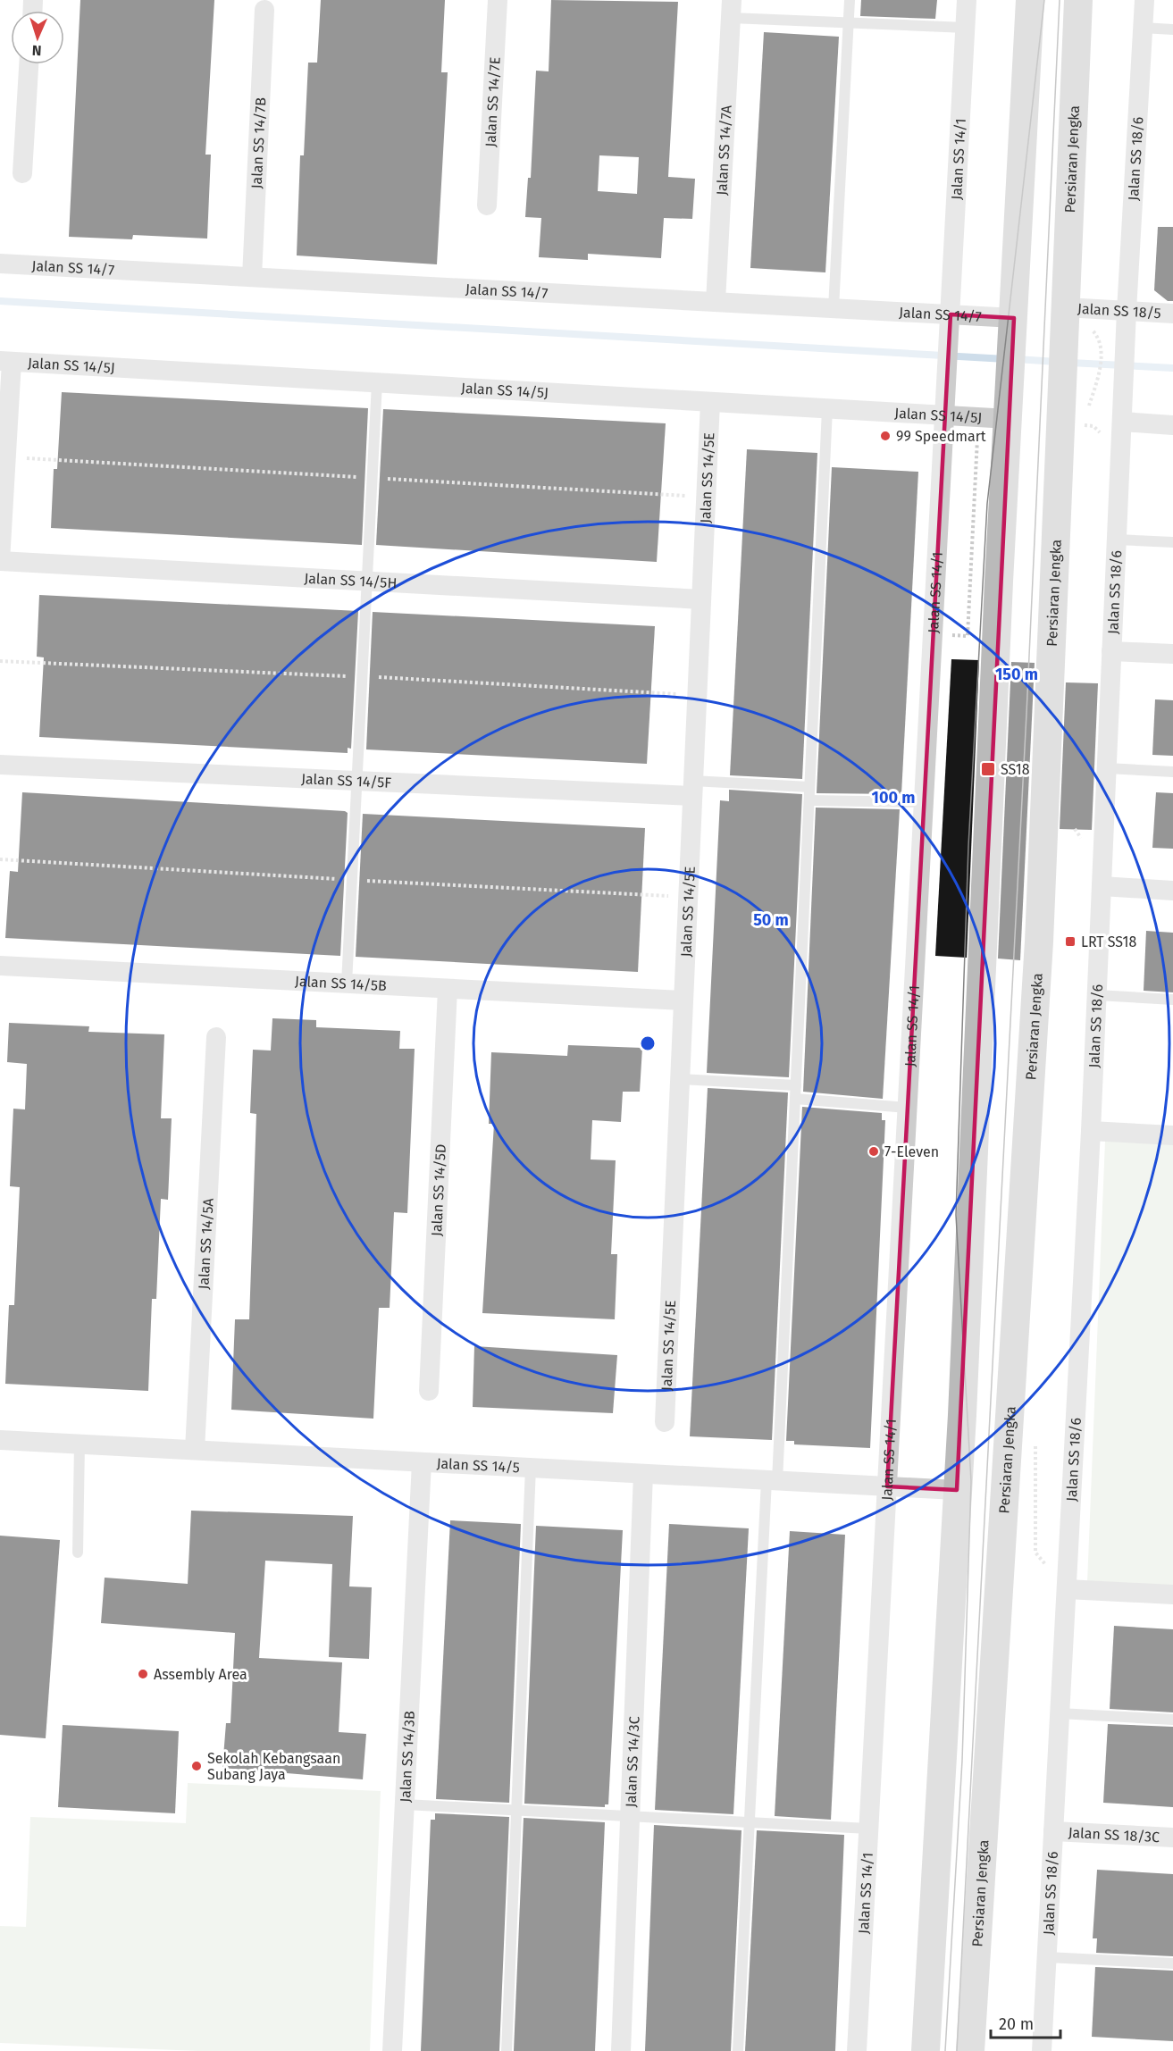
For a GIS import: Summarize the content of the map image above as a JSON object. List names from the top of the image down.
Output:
{
  "streets": {
    "main road": ["Persiaran Jengka"],
    "street": [
      "Jalan SS 14/7E",
      "Jalan SS 14/7B",
      "Jalan SS 14/7A",
      "Jalan SS 14/1",
      "Jalan SS 18/6",
      "Jalan SS 14/7",
      "Jalan SS 18/5",
      "Jalan SS 14/5J",
      "Jalan SS 14/5E",
      "Jalan SS 14/5H",
      "Jalan SS 14/5F",
      "Jalan SS 14/5B",
      "Jalan SS 14/5D",
      "Jalan SS 14/5A",
      "Jalan SS 14/5",
      "Jalan SS 14/3B",
      "Jalan SS 14/3C",
      "Jalan SS 18/3C"
    ]
  },
  "crossings": [
    ["Jalan SS 14/7B", "Jalan SS 14/7"],
    ["Jalan SS 14/7A", "Jalan SS 14/7"],
    ["Jalan SS 14/1", "Jalan SS 14/7"],
    ["Jalan SS 14/1", "Jalan SS 14/5J"],
    ["Jalan SS 14/1", "Jalan SS 14/5"],
    ["Jalan SS 18/6", "Jalan SS 18/5"],
    ["Jalan SS 18/6", "Jalan SS 18/3C"],
    ["Persiaran Jengka", "Jalan SS 18/5"],
    ["Jalan SS 14/5J", "Jalan SS 14/5E"],
    ["Jalan SS 14/5E", "Jalan SS 14/5H"],
    ["Jalan SS 14/5E", "Jalan SS 14/5F"],
    ["Jalan SS 14/5E", "Jalan SS 14/5B"],
    ["Jalan SS 14/5B", "Jalan SS 14/5D"],
    ["Jalan SS 14/5A", "Jalan SS 14/5"],
    ["Jalan SS 14/5", "Jalan SS 14/3B"],
    ["Jalan SS 14/5", "Jalan SS 14/3C"]
  ],
  "places": {
    "other": [
      "99 Speedmart",
      "7-Eleven",
      "Assembly Area",
      "Sekolah Kebangsaan Subang Jaya"
    ],
    "transit": ["SS18", "LRT SS18"]
  },
  "scale_bar": "20 m",
  "north": "bottom",
  "rings": ["150 m", "100 m", "50 m"]
}
